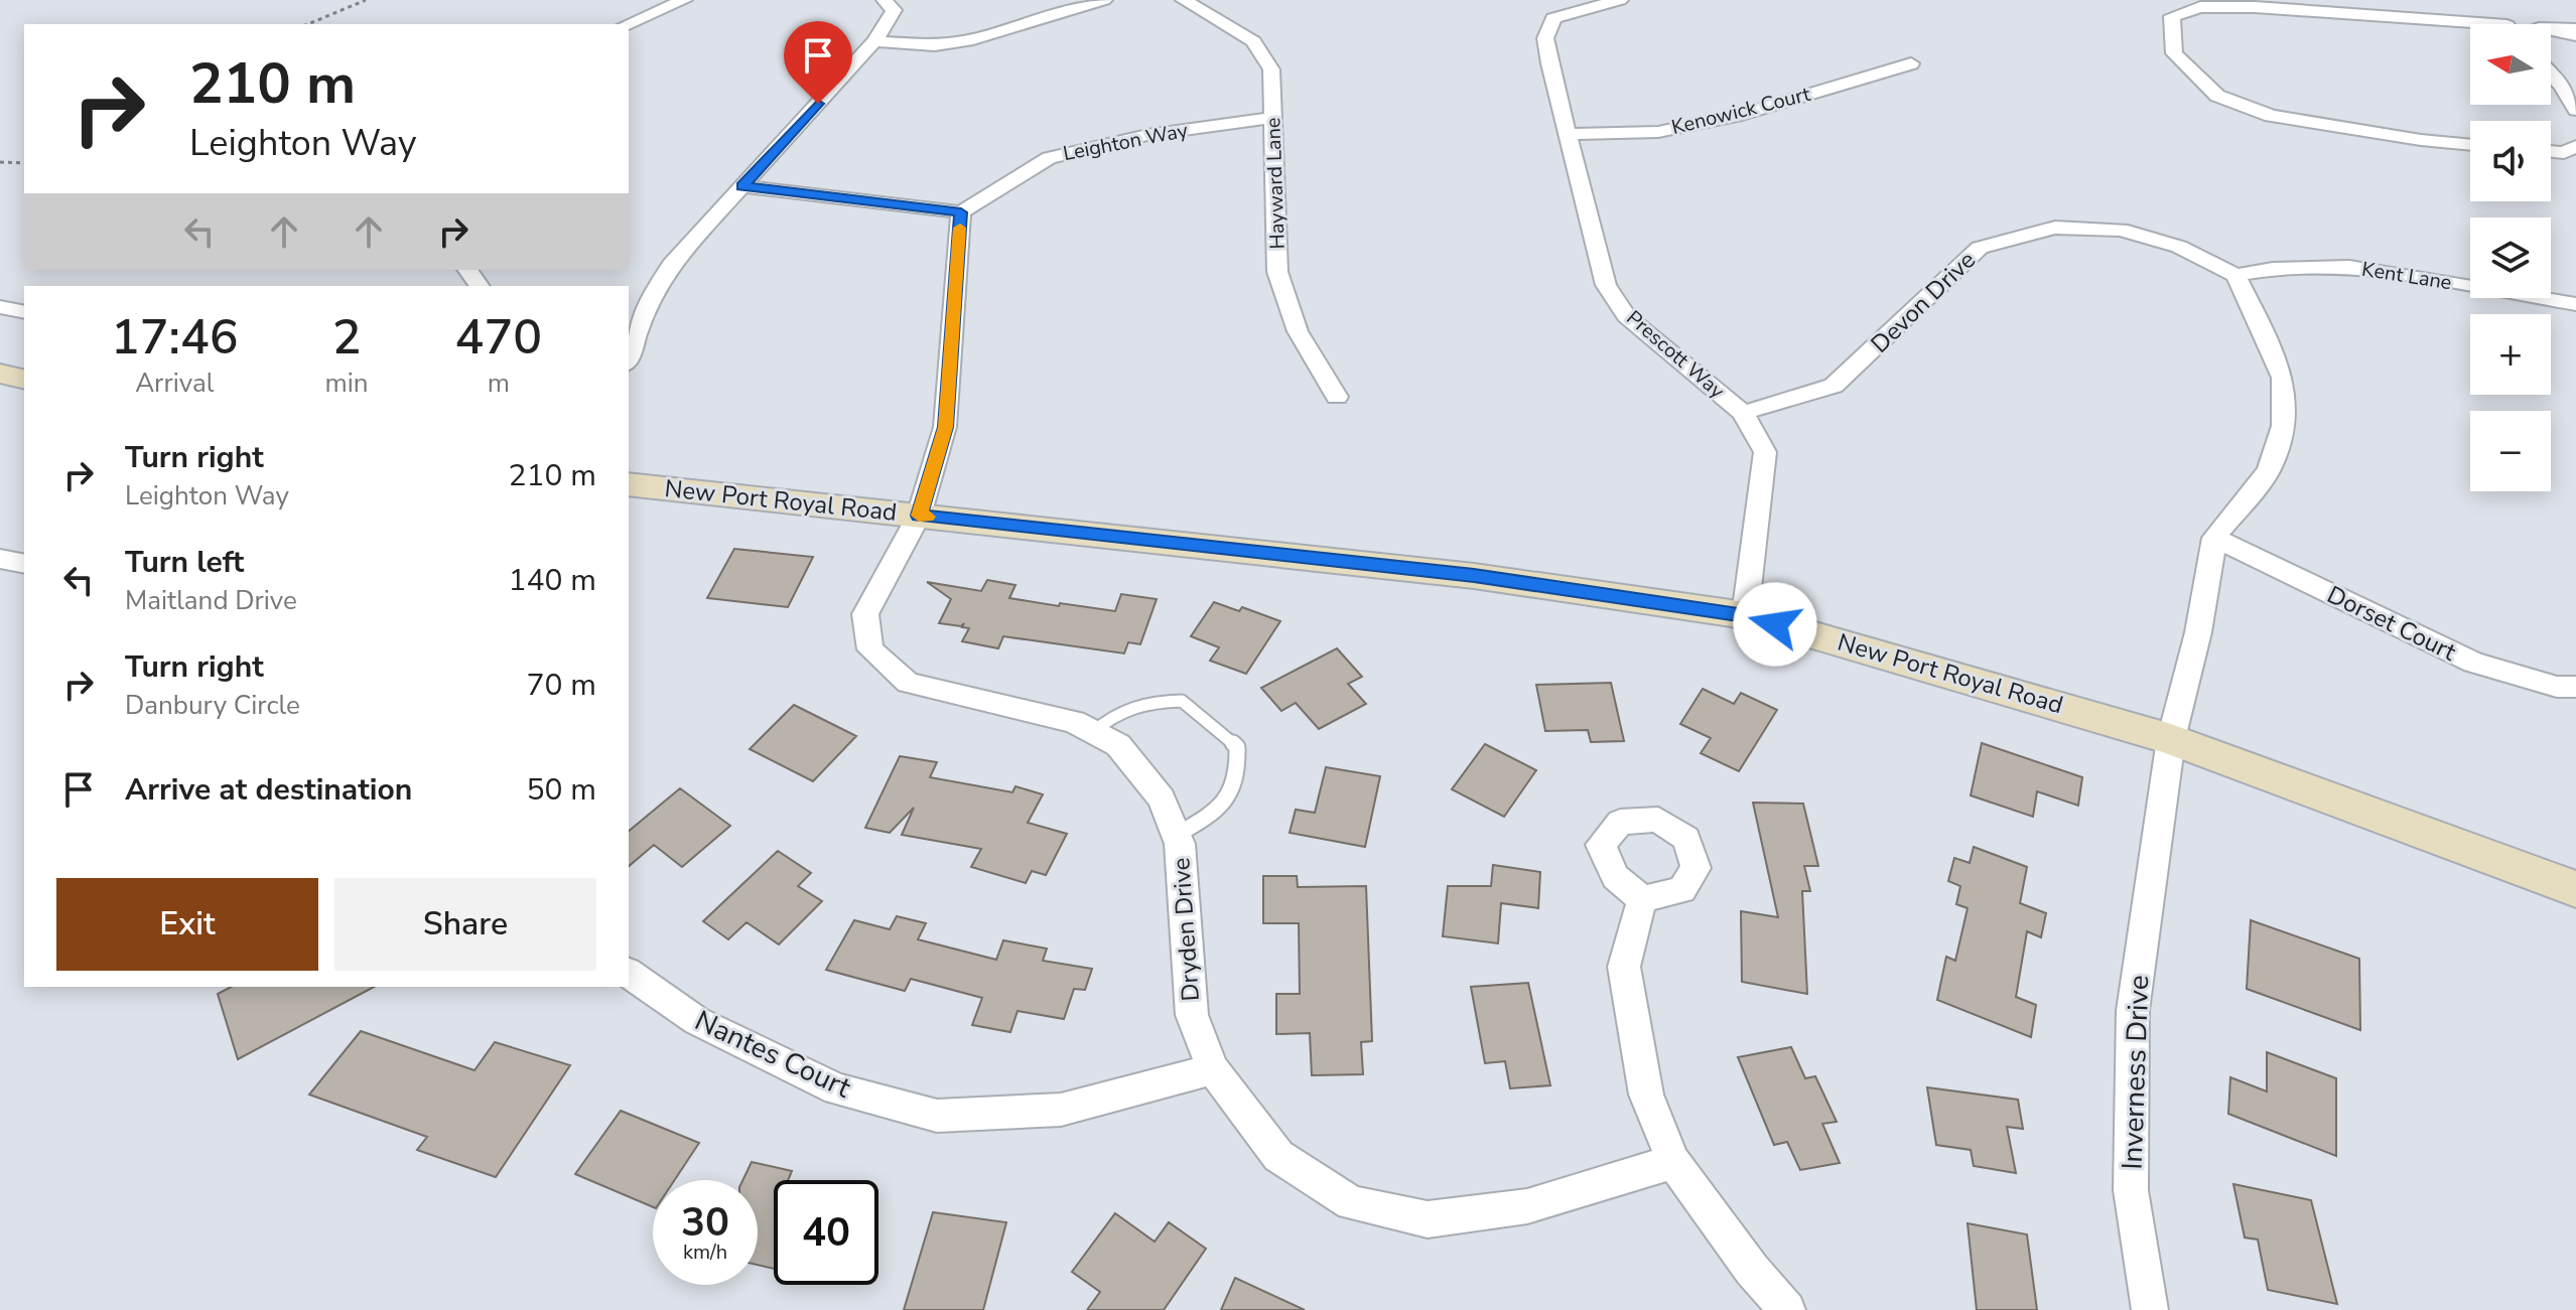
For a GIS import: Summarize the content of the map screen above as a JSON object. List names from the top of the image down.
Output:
{
  "streets": {
    "street": [
      "Kenowick Court",
      "Leighton Way",
      "Hayward Lane",
      "Kent Lane",
      "Devon Drive",
      "Prescott Way",
      "New Port Royal Road",
      "Dorset Court",
      "Dryden Drive",
      "Nantes Court",
      "Inverness Drive"
    ]
  },
  "crossings": [
    ["Kenowick Court", "Prescott Way"],
    ["Leighton Way", "Hayward Lane"],
    ["Kent Lane", "Devon Drive"],
    ["Devon Drive", "Prescott Way"],
    ["Prescott Way", "New Port Royal Road"],
    ["New Port Royal Road", "Dryden Drive"],
    ["New Port Royal Road", "Inverness Drive"],
    ["Dryden Drive", "Nantes Court"]
  ],
  "north": "left",
  "page": {
    "map_buttons": ["+", "−"],
    "turn": ["210 m", "Leighton Way"],
    "eta": [
      "17:46",
      "Arrival",
      "2",
      "min",
      "470",
      "m"
    ],
    "list": [
      {
        "name": "Turn right",
        "note": "Leighton Way",
        "value": "210 m"
      },
      {
        "name": "Turn left",
        "note": "Maitland Drive",
        "value": "140 m"
      },
      {
        "name": "Turn right",
        "note": "Danbury Circle",
        "value": "70 m"
      },
      {
        "name": "Arrive at destination",
        "value": "50 m"
      }
    ],
    "buttons": ["Exit", "Share"],
    "speed": "30 km/h",
    "limit": "40"
  }
}
